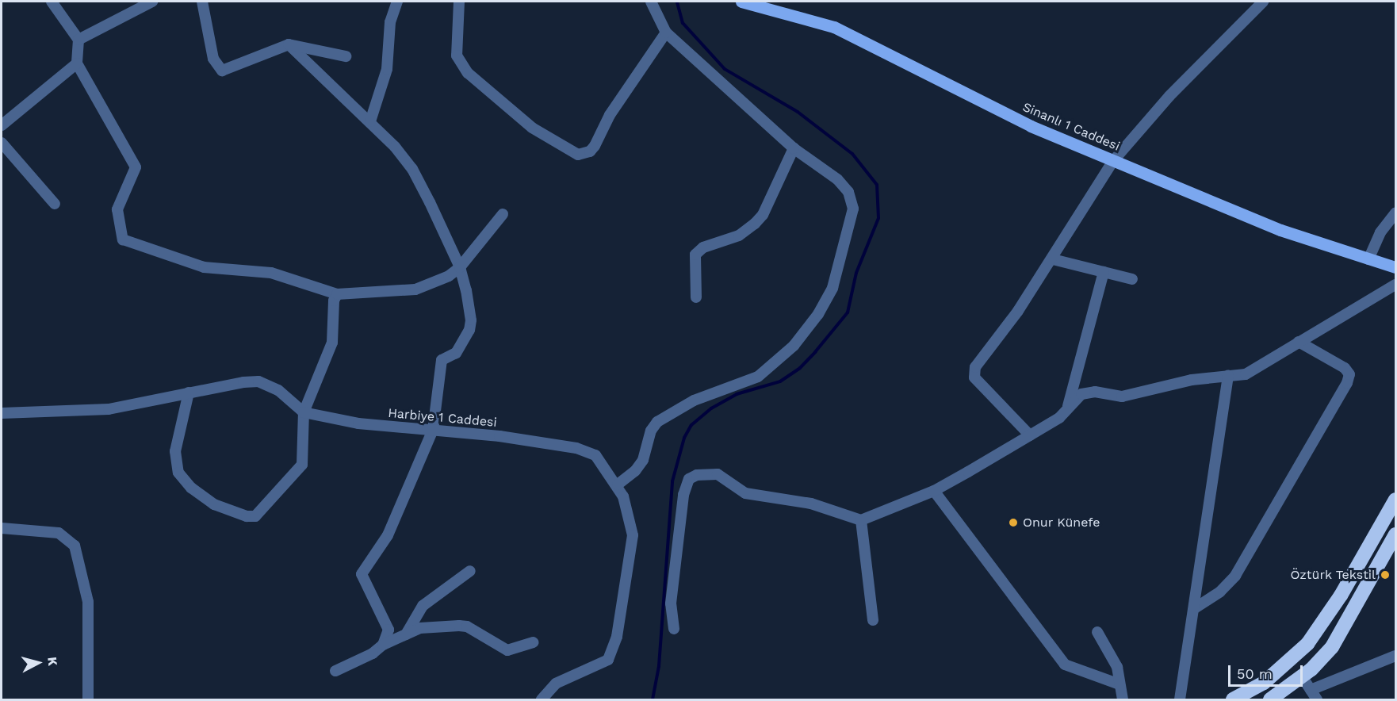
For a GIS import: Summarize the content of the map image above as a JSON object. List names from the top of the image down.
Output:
{
  "streets": {
    "main road": ["Sinanlı 1 Caddesi"],
    "street": ["Harbiye 1 Caddesi"]
  },
  "places": ["Onur Künefe", "Öztürk Tekstil"],
  "scale_bar": "50 m",
  "north": "right"
}
